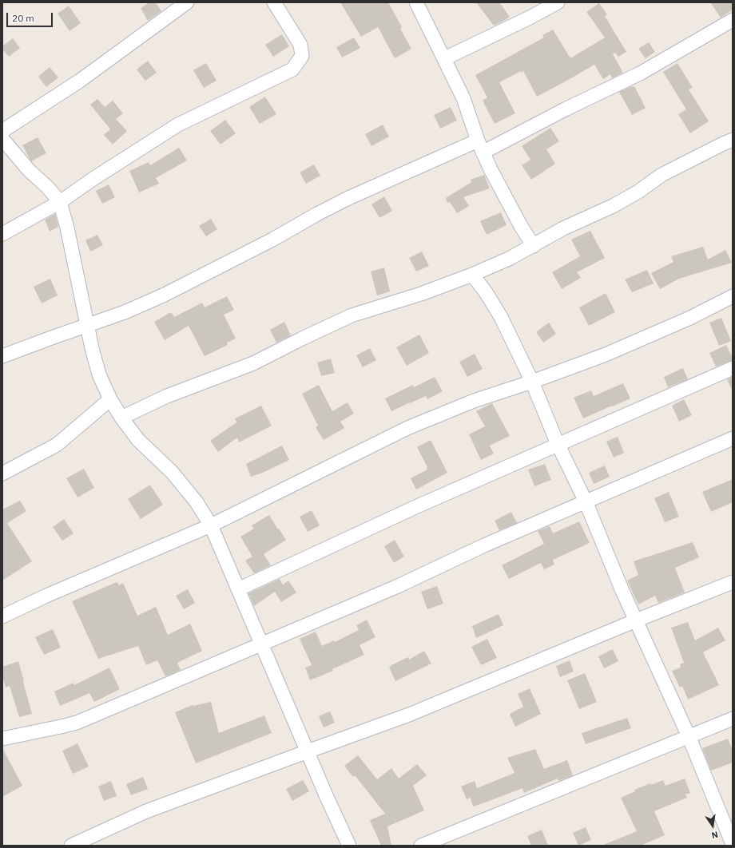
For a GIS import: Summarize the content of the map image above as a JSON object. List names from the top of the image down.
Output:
{
  "scale_bar": "20 m",
  "north": "bottom"
}
